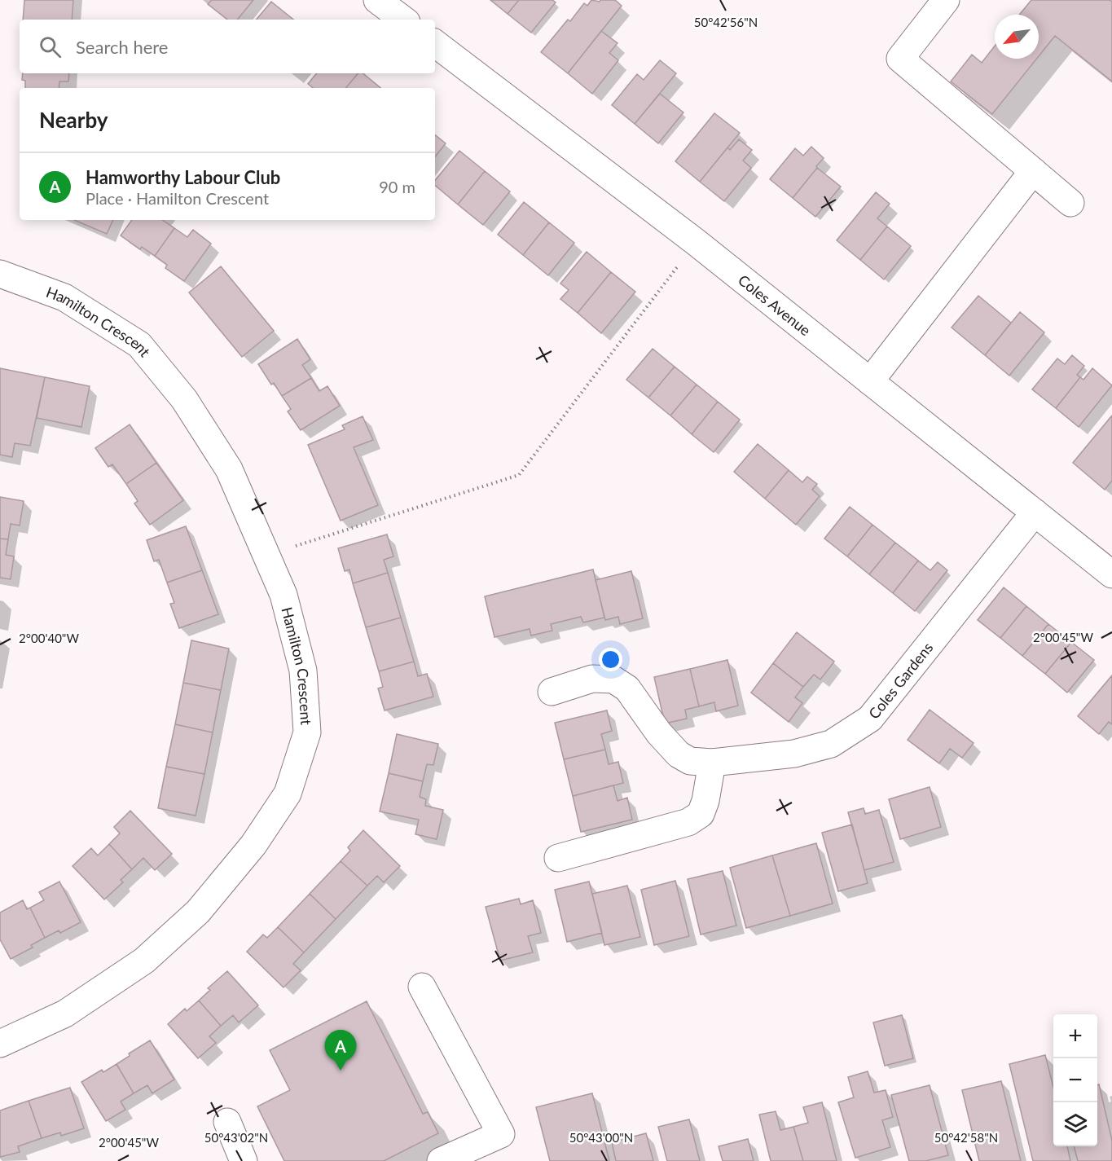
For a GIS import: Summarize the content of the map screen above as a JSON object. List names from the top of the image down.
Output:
{
  "streets": {
    "street": ["Coles Avenue", "Hamilton Crescent", "Coles Gardens"]
  },
  "crossings": [
    ["Coles Avenue", "Coles Gardens"]
  ],
  "north": "bottom left",
  "page": {
    "search": "Search here",
    "heading": "Nearby",
    "list": [
      {
        "mark": "A",
        "name": "Hamworthy Labour Club",
        "note": "Place · Hamilton Crescent",
        "value": "90 m"
      }
    ],
    "map_buttons": ["+", "−"],
    "pins": "A"
  },
  "coordinates": [
    "50°42'56\"N",
    "2°00'45\"W",
    "2°00'40\"W",
    "50°43'02\"N",
    "50°43'00\"N",
    "50°42'58\"N"
  ]
}
